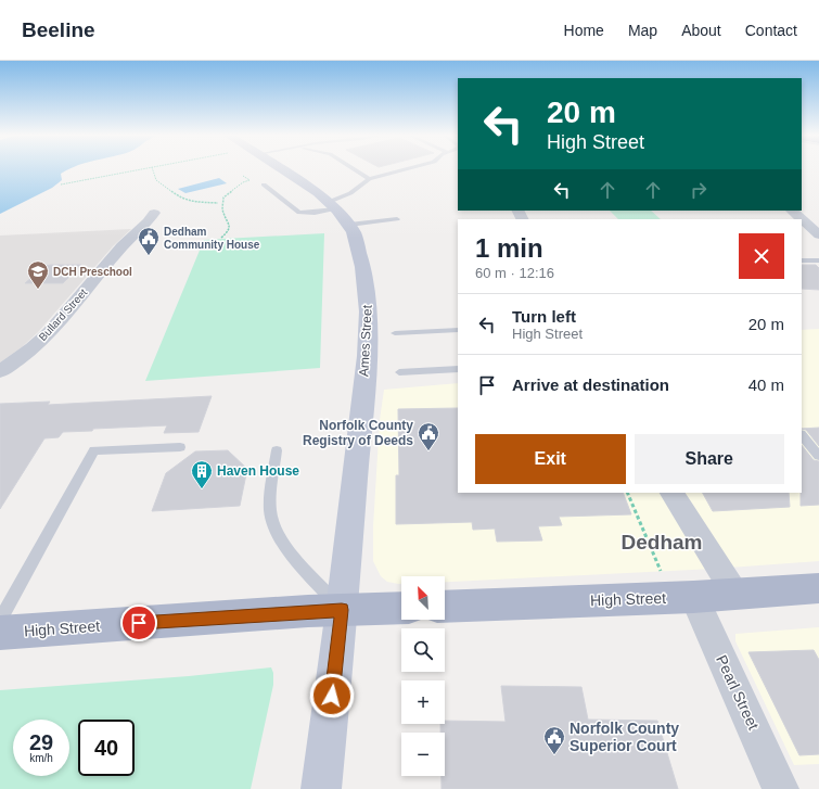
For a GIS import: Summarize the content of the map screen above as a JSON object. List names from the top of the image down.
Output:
{
  "streets": {
    "main road": ["High Street"],
    "street": ["Bullard Street", "Ames Street", "Pearl Street"]
  },
  "crossings": [
    ["Ames Street", "High Street"],
    ["High Street", "Pearl Street"]
  ],
  "districts": ["Dedham"],
  "places": {
    "public building": ["Dedham Community House", "Norfolk County Registry of Deeds", "Norfolk County Superior Court"],
    "school or university": ["DCH Preschool"],
    "building": ["Haven House"]
  },
  "north": "top left",
  "page": {
    "header": "Beeline",
    "nav": [
      "Home",
      "Map",
      "About",
      "Contact"
    ],
    "turn": ["20 m", "High Street"],
    "heading": ["1 min", "60 m · 12:16"],
    "list": [
      {
        "name": "Turn left",
        "note": "High Street",
        "value": "20 m"
      },
      {
        "name": "Arrive at destination",
        "value": "40 m"
      }
    ],
    "buttons": ["Exit", "Share"],
    "map_buttons": ["+", "−"],
    "speed": "29 km/h",
    "limit": "40"
  }
}
